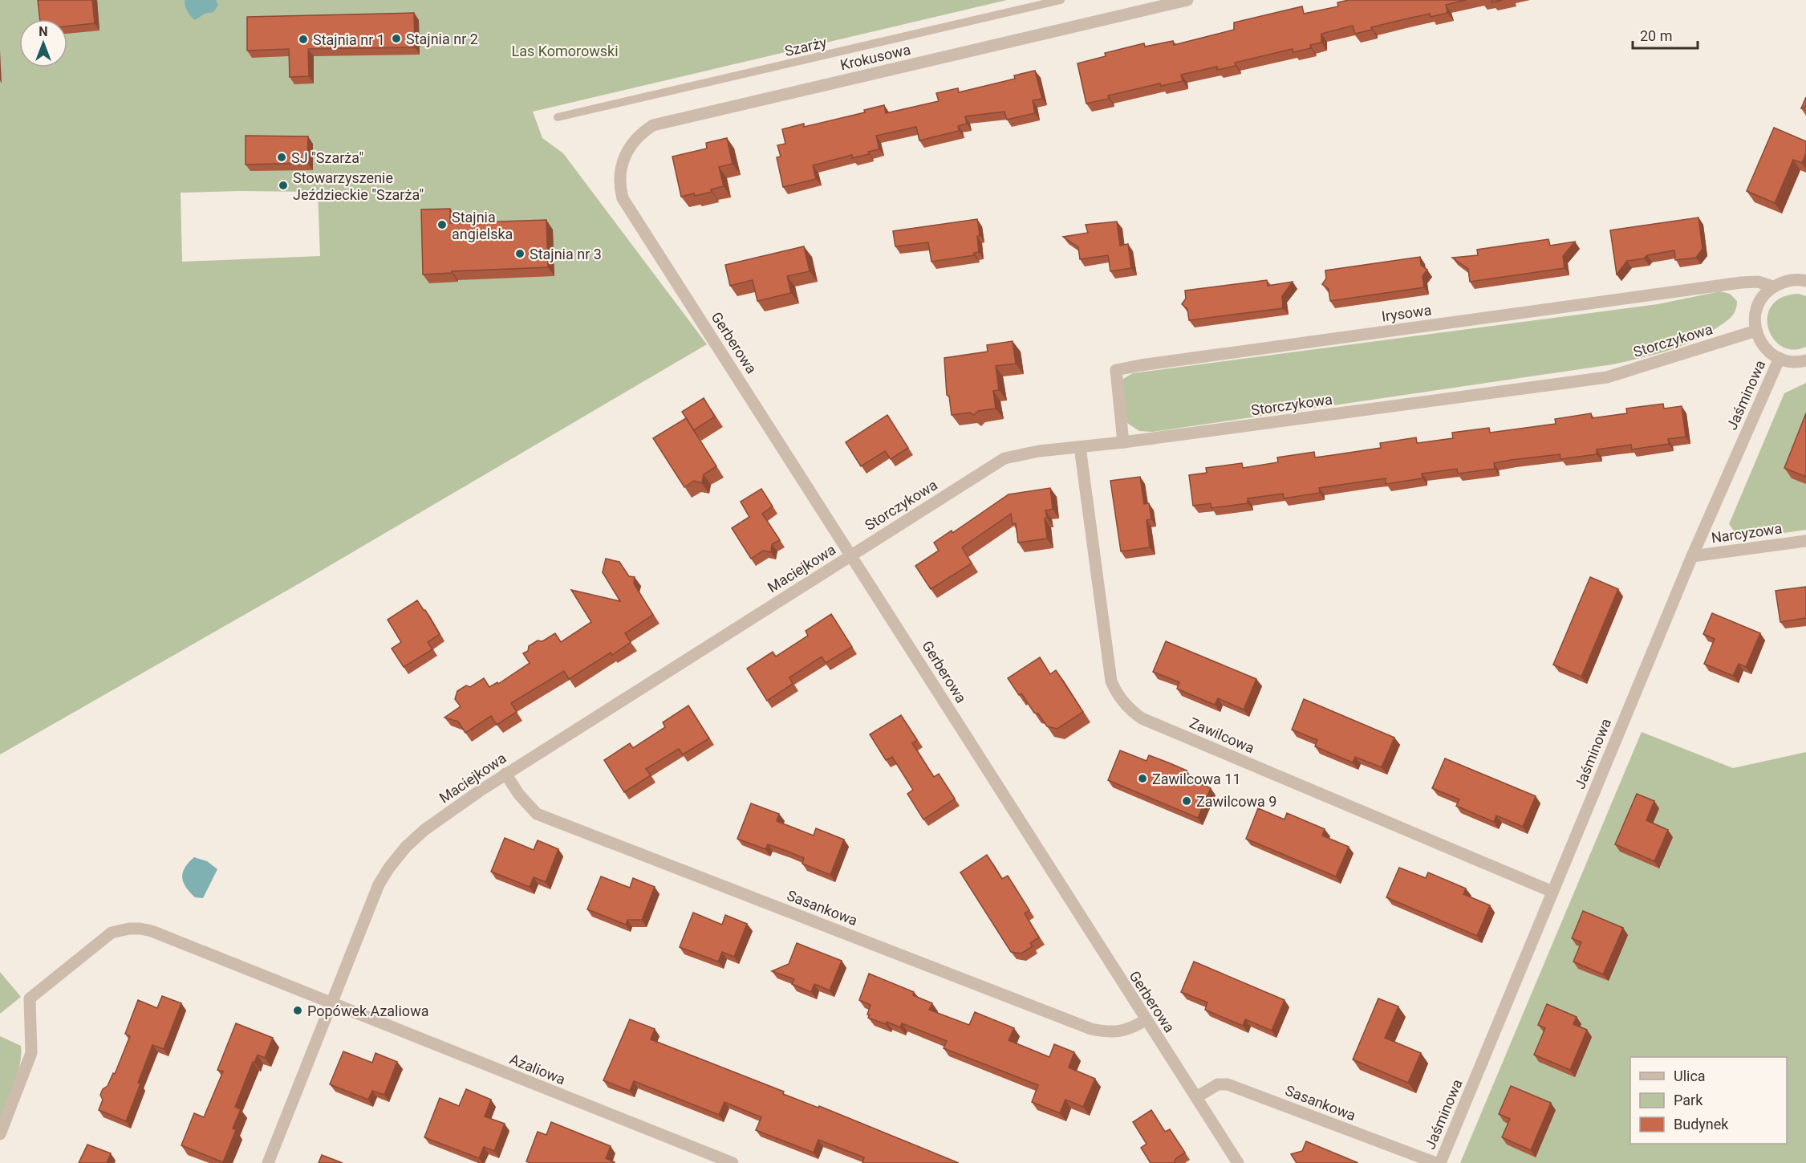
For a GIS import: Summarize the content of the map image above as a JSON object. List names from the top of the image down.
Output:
{
  "streets": {
    "street": [
      "Krokusowa",
      "Irysowa",
      "Storczykowa",
      "Gerberowa",
      "Jaśminowa",
      "Narcyzowa",
      "Maciejkowa",
      "Zawilcowa",
      "Sasankowa",
      "Azaliowa"
    ],
    "lane": ["Szarży"]
  },
  "crossings": [
    ["Krokusowa", "Gerberowa"],
    ["Irysowa", "Storczykowa"],
    ["Storczykowa", "Gerberowa"],
    ["Storczykowa", "Maciejkowa"],
    ["Storczykowa", "Zawilcowa"],
    ["Gerberowa", "Maciejkowa"],
    ["Gerberowa", "Sasankowa"],
    ["Jaśminowa", "Narcyzowa"],
    ["Jaśminowa", "Zawilcowa"],
    ["Jaśminowa", "Sasankowa"],
    ["Maciejkowa", "Sasankowa"],
    ["Maciejkowa", "Azaliowa"]
  ],
  "parks": ["Las Komorowski"],
  "places": [
    "Stajnia nr 2",
    "Stajnia nr 1",
    "SJ \"Szarża\"",
    "Stowarzyszenie Jeździeckie \"Szarża\"",
    "Stajnia angielska",
    "Stajnia nr 3",
    "Zawilcowa 11",
    "Zawilcowa 9",
    "Popówek Azaliowa"
  ],
  "legend": ["Ulica", "Park", "Budynek"],
  "scale_bar": "20 m",
  "north": "top"
}
